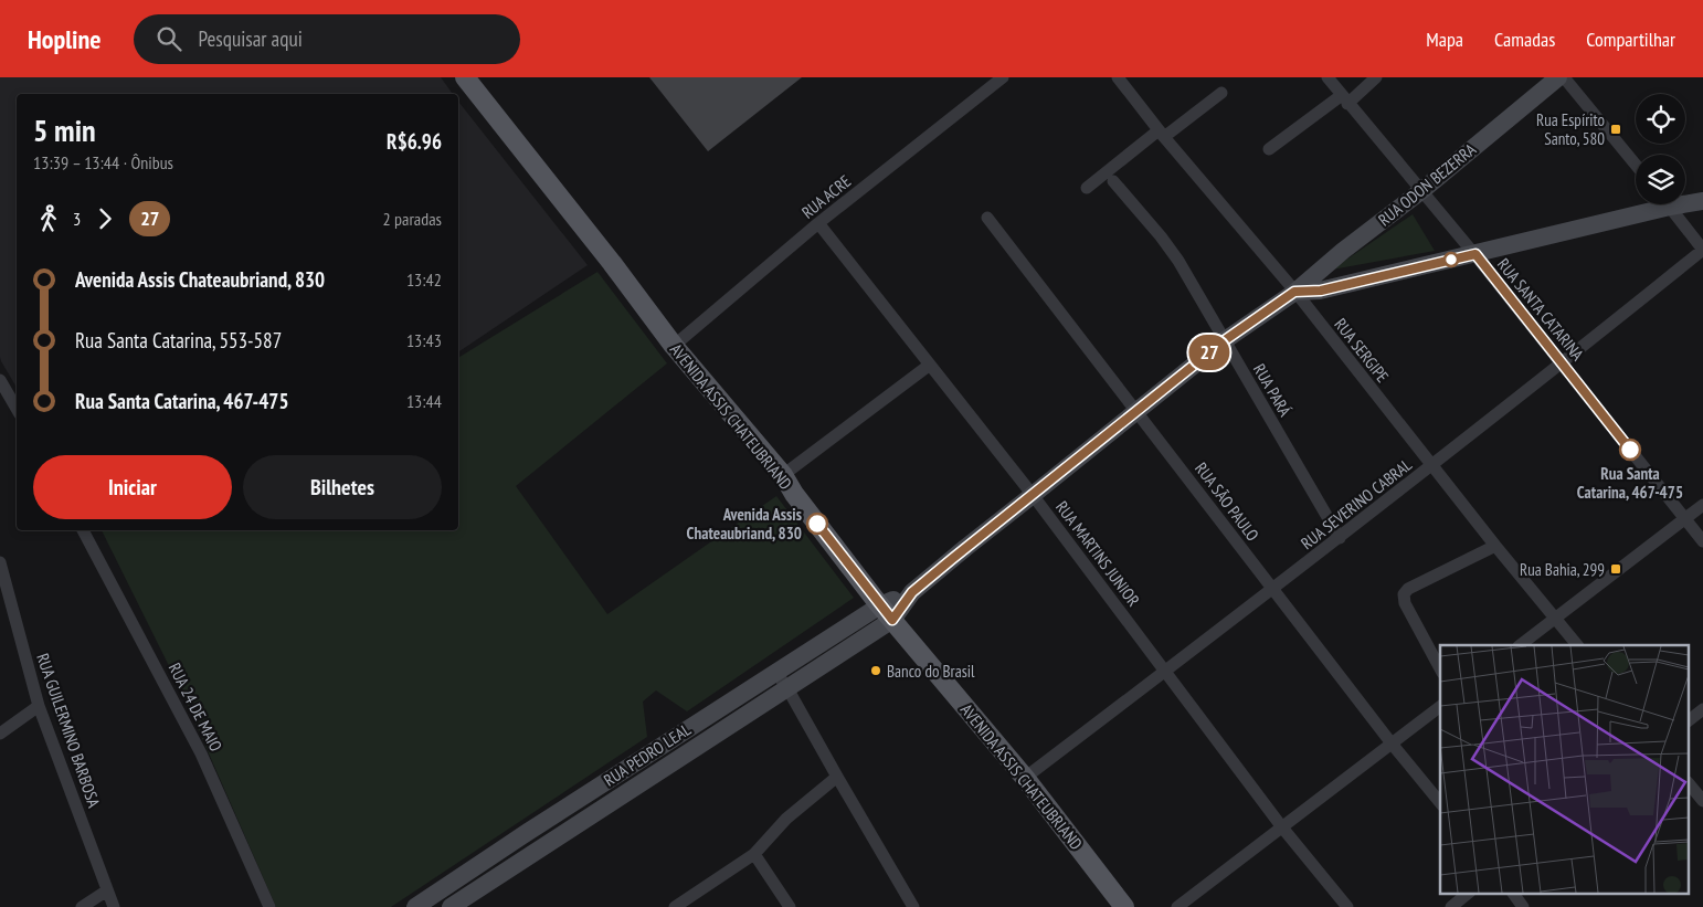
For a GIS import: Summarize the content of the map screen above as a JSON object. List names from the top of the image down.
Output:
{
  "streets": {
    "main road": ["RUA ODON BEZERRA", "AVENIDA ASSIS CHATEUBRIAND", "RUA PEDRO LEAL"],
    "street": [
      "RUA ACRE",
      "RUA SANTA CATARINA",
      "RUA SERGIPE",
      "RUA PARÁ",
      "RUA SÃO PAULO",
      "RUA SEVERINO CABRAL",
      "RUA MARTINS JUNIOR",
      "RUA 24 DE MAIO",
      "RUA GUILERMINO BARBOSA"
    ]
  },
  "crossings": [
    ["RUA ODON BEZERRA", "RUA SANTA CATARINA"],
    ["RUA ODON BEZERRA", "RUA SERGIPE"],
    ["RUA ODON BEZERRA", "RUA PARÁ"],
    ["RUA ODON BEZERRA", "AVENIDA ASSIS CHATEUBRIAND"],
    ["RUA ODON BEZERRA", "RUA SÃO PAULO"],
    ["RUA ODON BEZERRA", "RUA MARTINS JUNIOR"],
    ["RUA ODON BEZERRA", "RUA PEDRO LEAL"],
    ["RUA ACRE", "AVENIDA ASSIS CHATEUBRIAND"],
    ["RUA ACRE", "RUA MARTINS JUNIOR"],
    ["RUA SANTA CATARINA", "RUA SEVERINO CABRAL"],
    ["RUA SERGIPE", "RUA SEVERINO CABRAL"],
    ["RUA PARÁ", "RUA SEVERINO CABRAL"],
    ["AVENIDA ASSIS CHATEUBRIAND", "RUA SEVERINO CABRAL"],
    ["AVENIDA ASSIS CHATEUBRIAND", "RUA PEDRO LEAL"],
    ["RUA SÃO PAULO", "RUA SEVERINO CABRAL"],
    ["RUA SEVERINO CABRAL", "RUA MARTINS JUNIOR"]
  ],
  "places": {
    "transit": ["Rua Espírito Santo, 580", "Rua Bahia, 299"],
    "other": ["Rua Santa Catarina, 467-475", "Avenida Assis Chateaubriand, 830", "Banco do Brasil"]
  },
  "lines": ["bus line 27"],
  "page": {
    "header": "Hopline",
    "search": "Pesquisar aqui",
    "nav": ["Mapa", "Camadas", "Compartilhar"],
    "on_map": "27",
    "heading": ["5 min", "13:39 – 13:44 · Ônibus", "R$6.96"],
    "legs": ["3", "27", "2 paradas"],
    "list": [
      {
        "name": "Avenida Assis Chateaubriand, 830",
        "value": "13:42"
      },
      {
        "name": "Rua Santa Catarina, 553-587",
        "value": "13:43"
      },
      {
        "name": "Rua Santa Catarina, 467-475",
        "value": "13:44"
      }
    ],
    "buttons": ["Iniciar", "Bilhetes"]
  }
}
